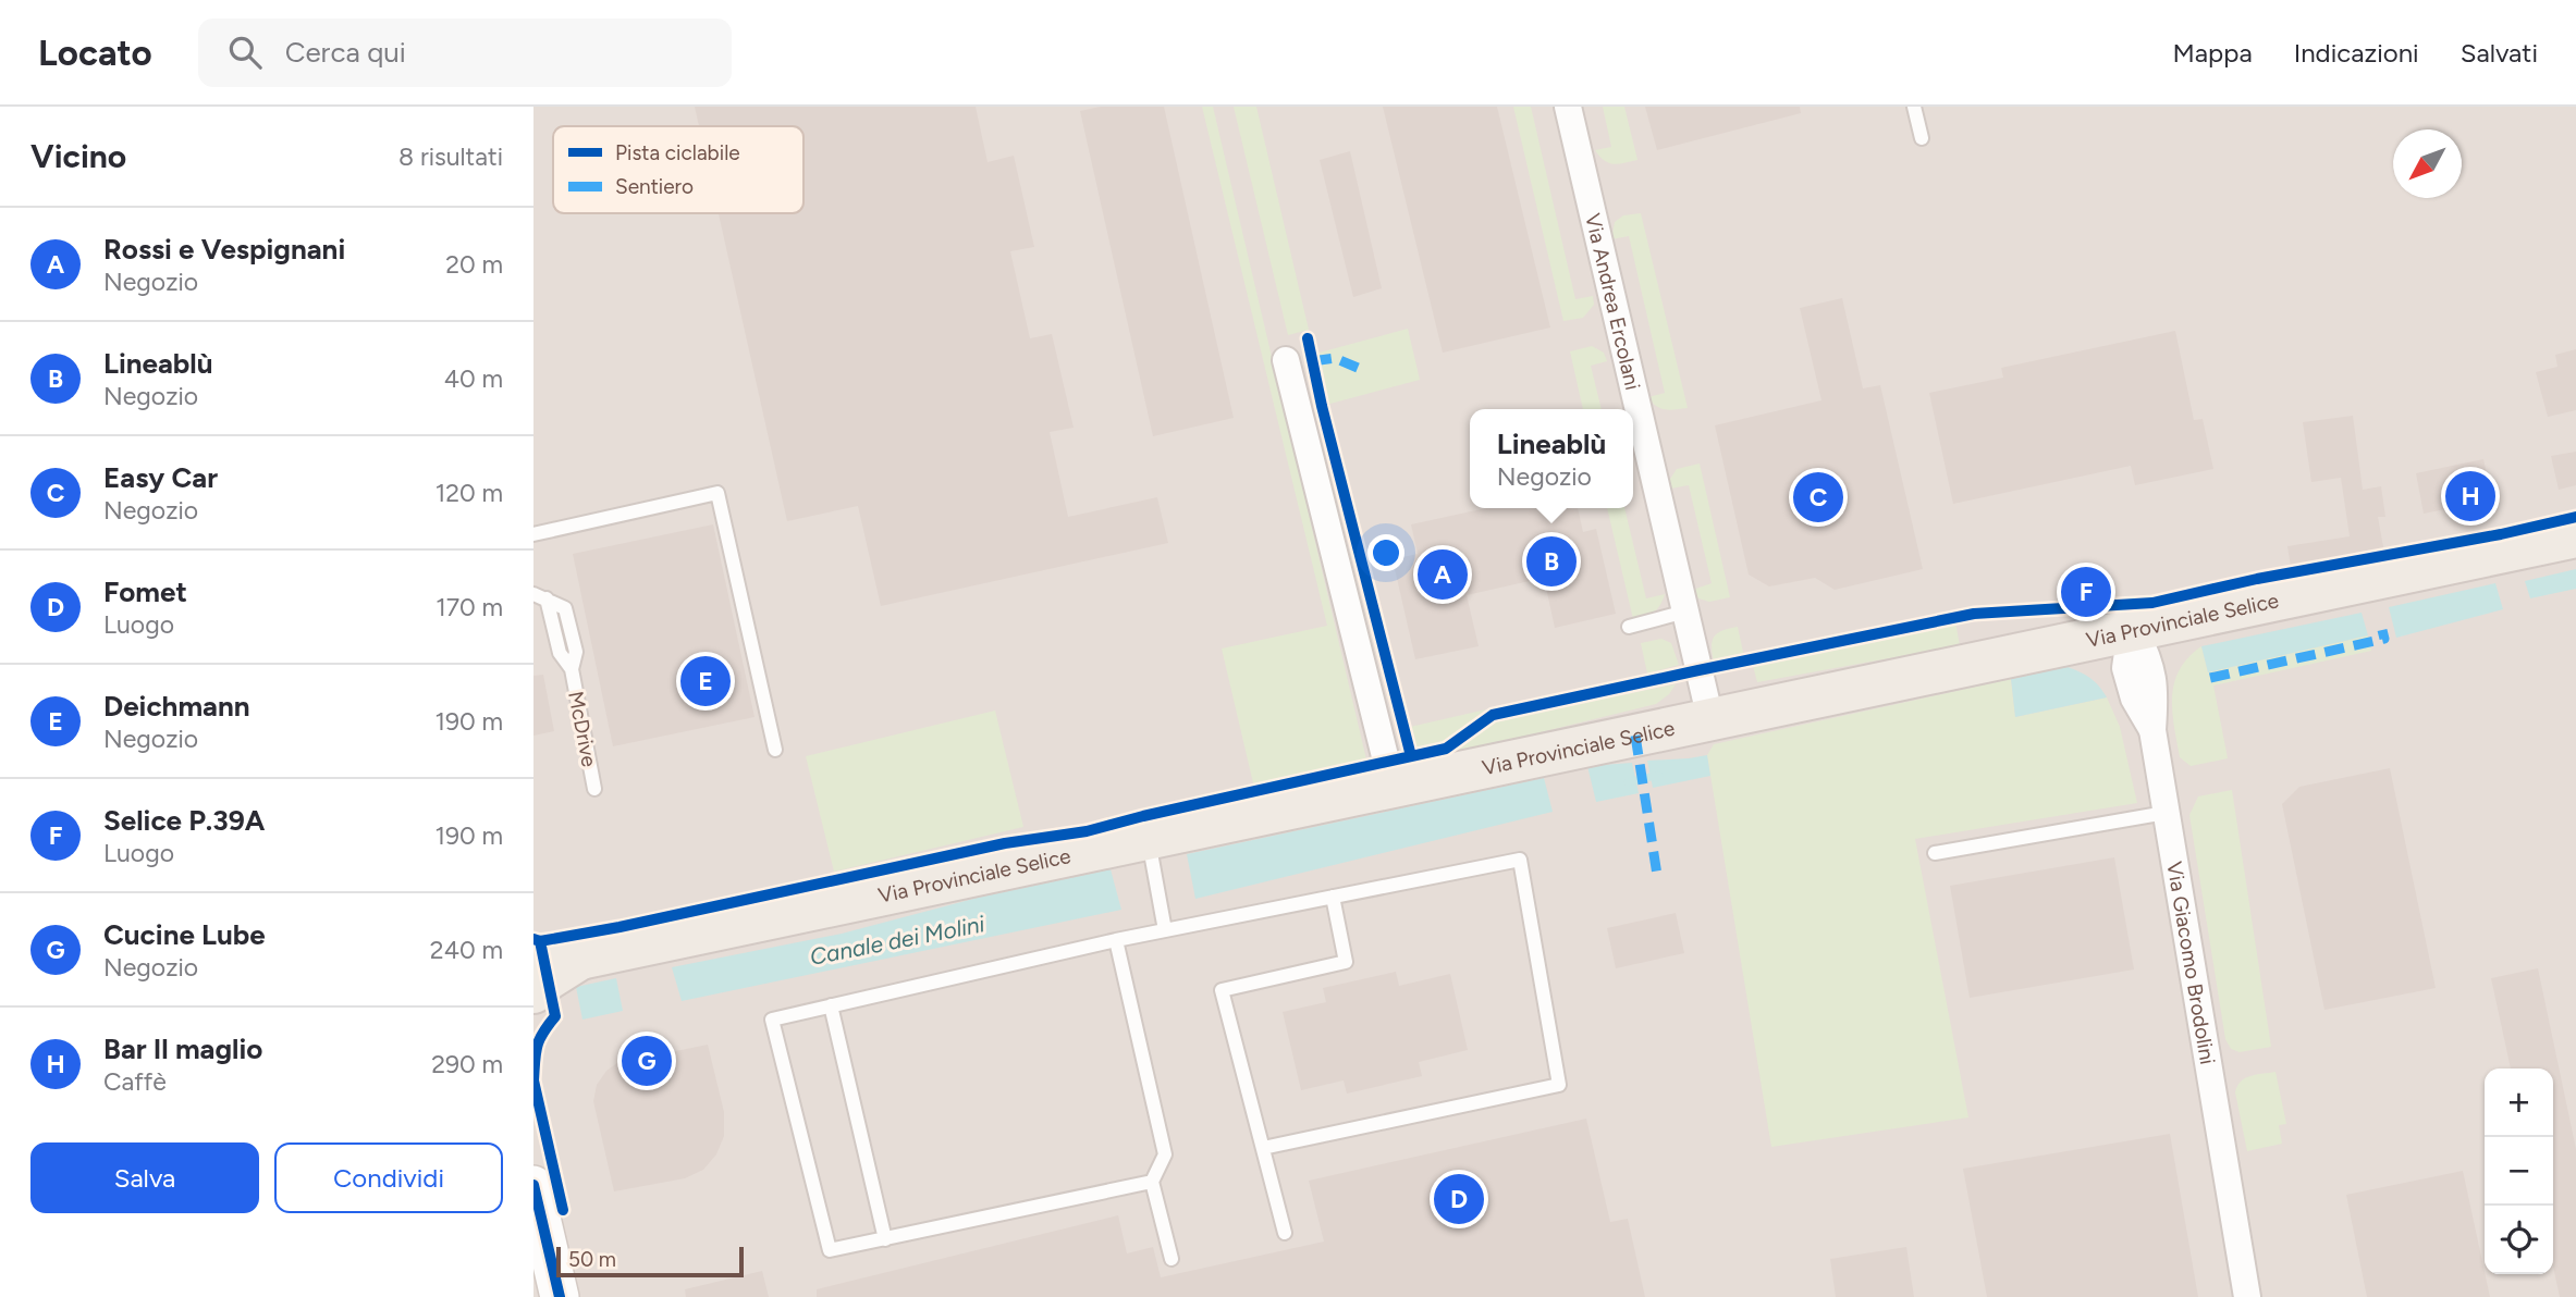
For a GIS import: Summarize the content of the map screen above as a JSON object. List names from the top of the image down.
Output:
{
  "streets": {
    "main road": ["Via Provinciale Selice"],
    "street": ["Via Andrea Ercolani", "Via Giacomo Brodolini"],
    "lane": ["McDrive"]
  },
  "crossings": [
    ["Via Andrea Ercolani", "Via Provinciale Selice"],
    ["Via Provinciale Selice", "Via Giacomo Brodolini"]
  ],
  "water": ["Canale dei Molini"],
  "legend": ["Pista ciclabile", "Sentiero"],
  "scale_bar": "50 m",
  "north": "bottom left",
  "page": {
    "header": "Locato",
    "search": "Cerca qui",
    "nav": ["Mappa", "Indicazioni", "Salvati"],
    "heading": ["Vicino", "8 risultati"],
    "list": [
      {
        "mark": "A",
        "name": "Rossi e Vespignani",
        "note": "Negozio",
        "value": "20 m"
      },
      {
        "mark": "B",
        "name": "Lineablù",
        "note": "Negozio",
        "value": "40 m"
      },
      {
        "mark": "C",
        "name": "Easy Car",
        "note": "Negozio",
        "value": "120 m"
      },
      {
        "mark": "D",
        "name": "Fomet",
        "note": "Luogo",
        "value": "170 m"
      },
      {
        "mark": "E",
        "name": "Deichmann",
        "note": "Negozio",
        "value": "190 m"
      },
      {
        "mark": "F",
        "name": "Selice P.39A",
        "note": "Luogo",
        "value": "190 m"
      },
      {
        "mark": "G",
        "name": "Cucine Lube",
        "note": "Negozio",
        "value": "240 m"
      },
      {
        "mark": "H",
        "name": "Bar Il maglio",
        "note": "Caffè",
        "value": "290 m"
      }
    ],
    "popup": ["Lineablù", "Negozio"],
    "pins": [
      "H",
      "C",
      "B",
      "A",
      "F",
      "E",
      "G",
      "D"
    ],
    "map_buttons": ["+", "−"],
    "buttons": ["Salva", "Condividi"],
    "scale": "50 m"
  }
}
